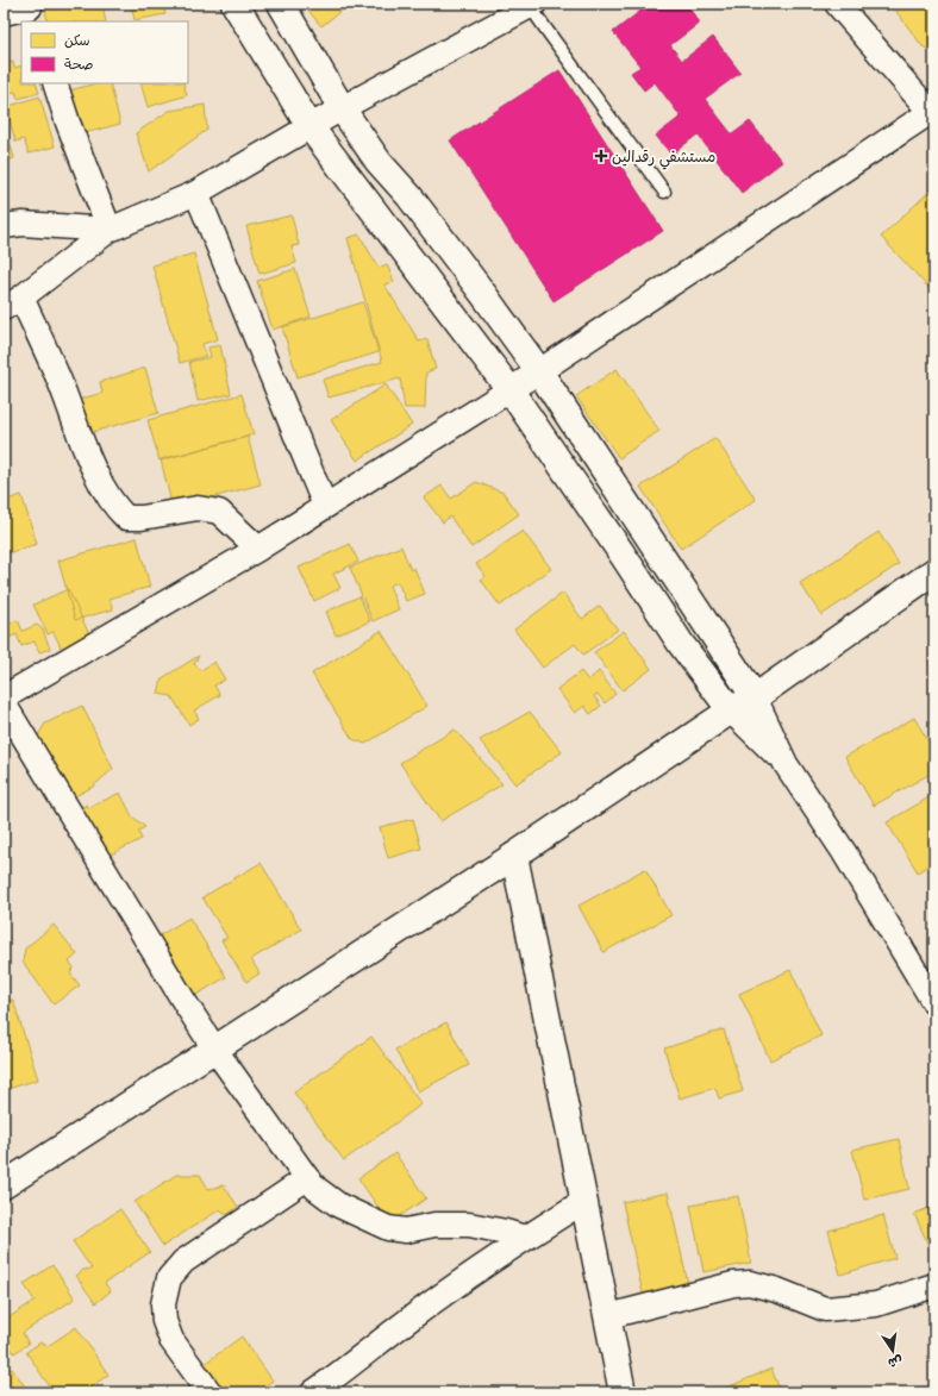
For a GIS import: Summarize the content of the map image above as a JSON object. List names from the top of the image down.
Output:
{
  "places": {
    "health": ["مستشفي رقدالين"]
  },
  "legend": ["سكن", "صحة"],
  "north": "bottom"
}
